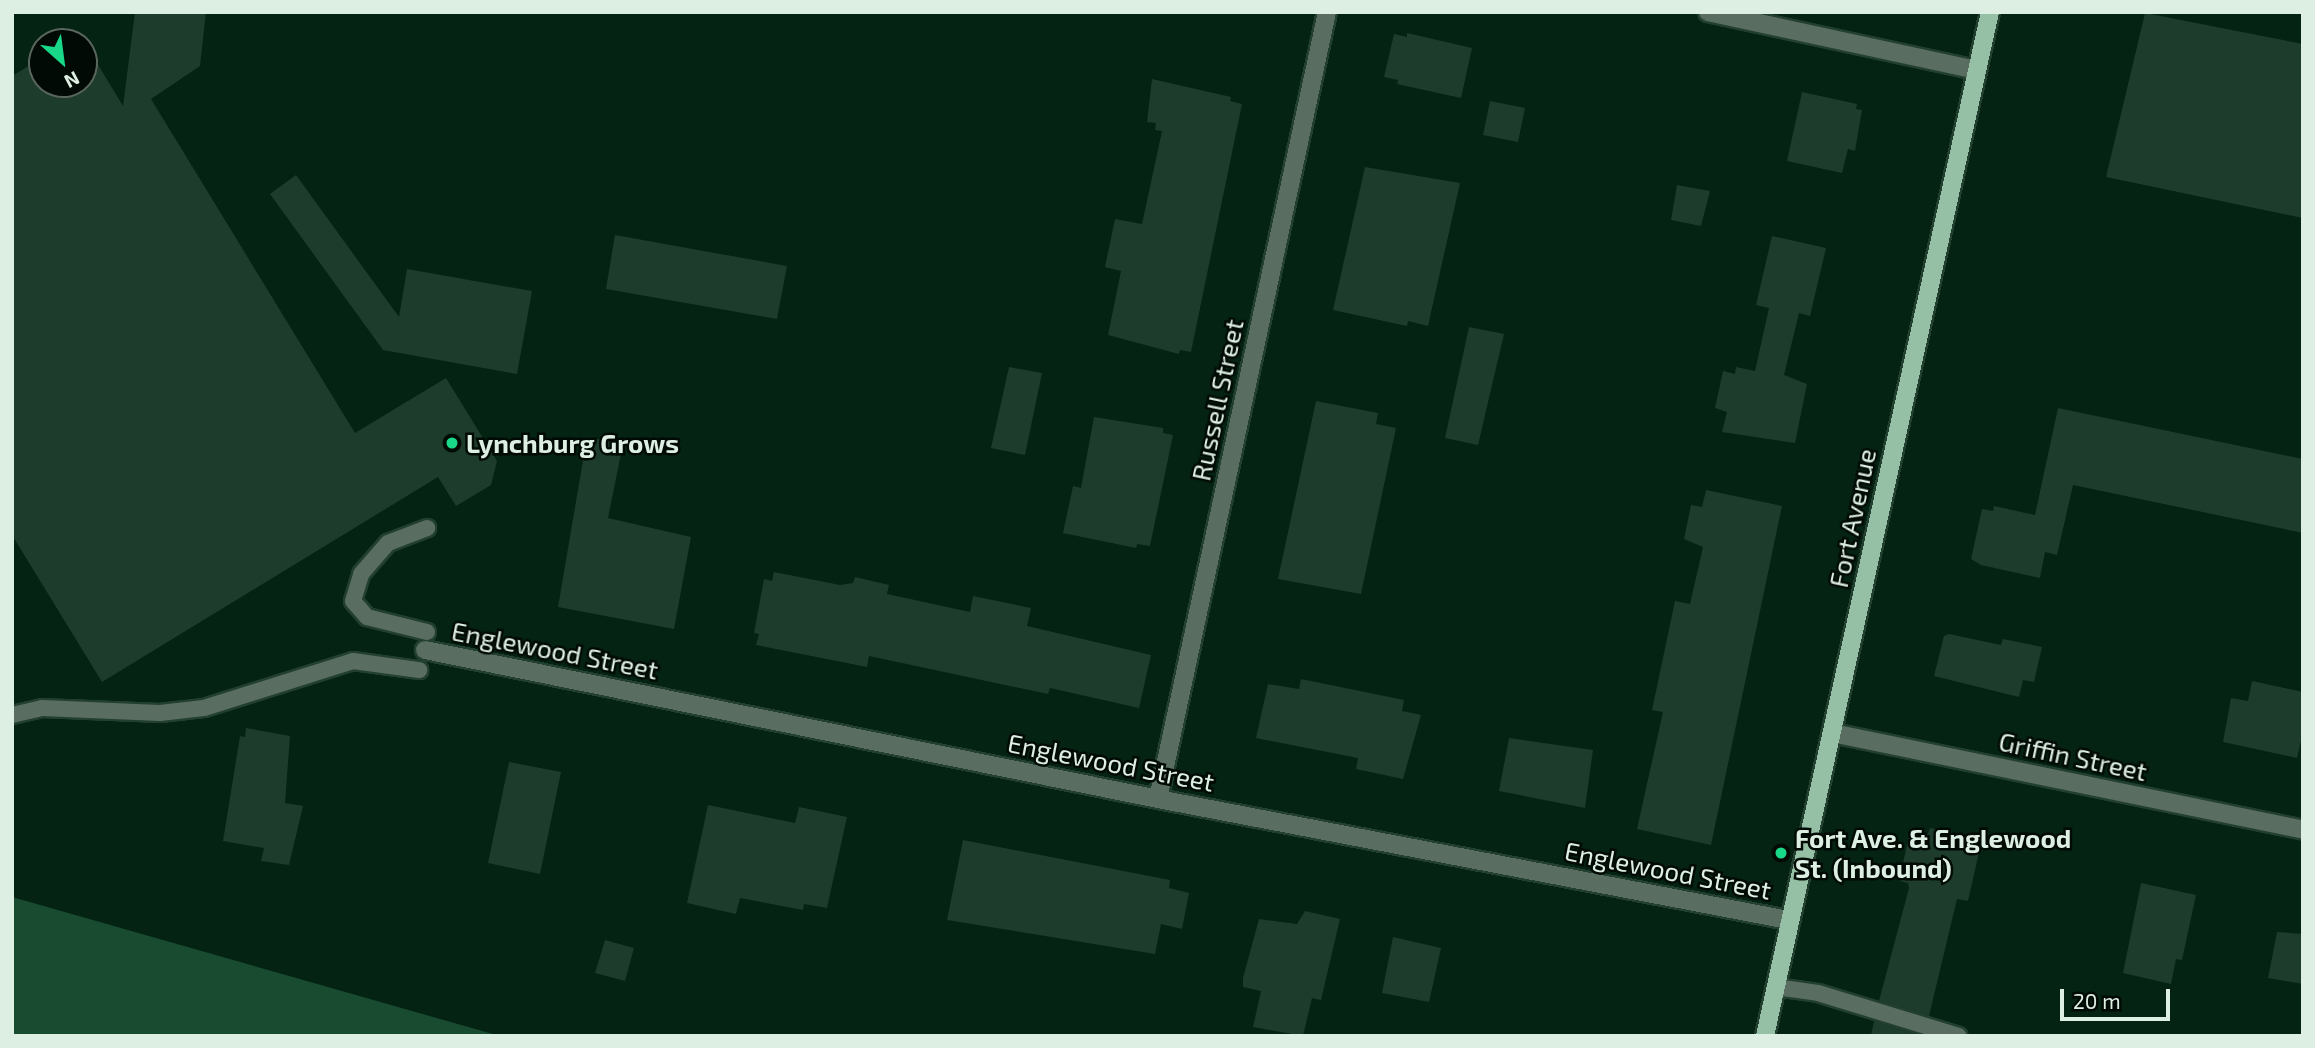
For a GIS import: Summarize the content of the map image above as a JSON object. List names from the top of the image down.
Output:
{
  "streets": {
    "main road": ["Fort Avenue"],
    "street": ["Russell Street", "Englewood Street", "Griffin Street"]
  },
  "crossings": [
    ["Russell Street", "Englewood Street"],
    ["Fort Avenue", "Englewood Street"],
    ["Fort Avenue", "Griffin Street"]
  ],
  "places": ["Lynchburg Grows", "Fort Ave. & Englewood St. (Inbound)"],
  "scale_bar": "20 m",
  "north": "bottom right"
}
